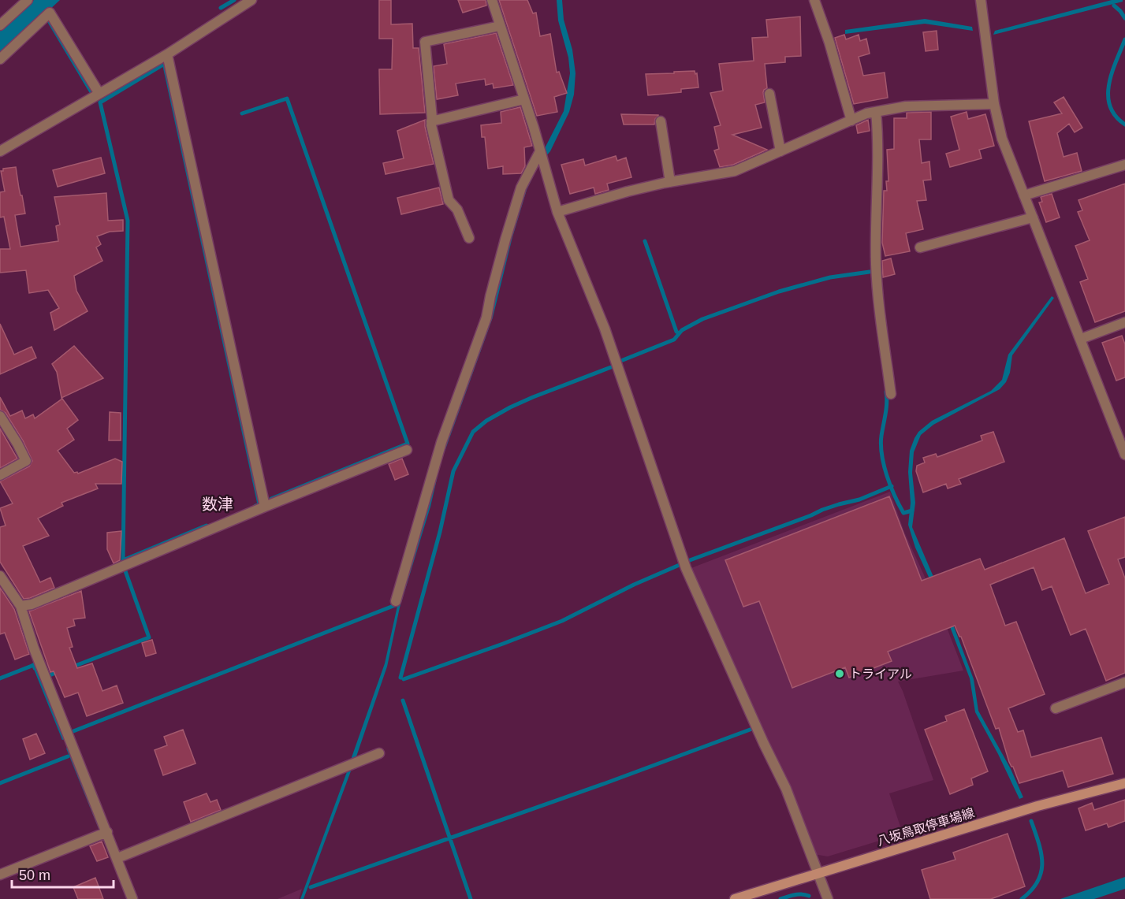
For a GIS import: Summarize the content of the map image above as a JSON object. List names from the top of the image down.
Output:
{
  "streets": {
    "main road": ["八坂鳥取停車場線"]
  },
  "districts": ["数津"],
  "places": ["トライアル"],
  "scale_bar": "50 m"
}
